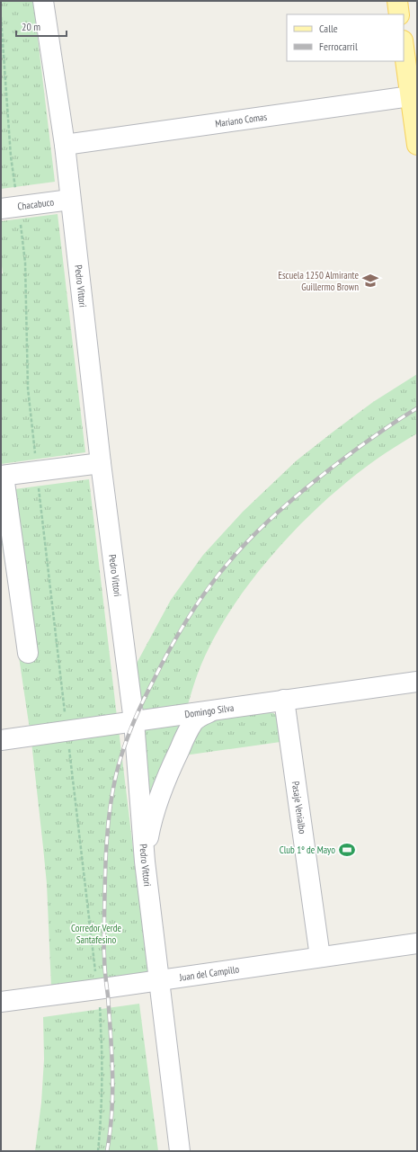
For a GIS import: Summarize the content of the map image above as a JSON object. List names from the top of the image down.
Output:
{
  "streets": {
    "street": [
      "Mariano Comas",
      "Chacabuco",
      "Pedro Vittori",
      "Domingo Silva",
      "Pasaje Venialbo",
      "Juan del Campillo"
    ]
  },
  "crossings": [
    ["Mariano Comas", "Pedro Vittori"],
    ["Chacabuco", "Pedro Vittori"],
    ["Pedro Vittori", "Domingo Silva"],
    ["Pedro Vittori", "Juan del Campillo"],
    ["Domingo Silva", "Pasaje Venialbo"],
    ["Pasaje Venialbo", "Juan del Campillo"]
  ],
  "parks": ["Corredor Verde Santafesino"],
  "places": {
    "school or university": ["Escuela 1250 Almirante Guillermo Brown"],
    "sports": ["Club 1º de Mayo"]
  },
  "legend": ["Calle", "Ferrocarril"],
  "scale_bar": "20 m"
}
